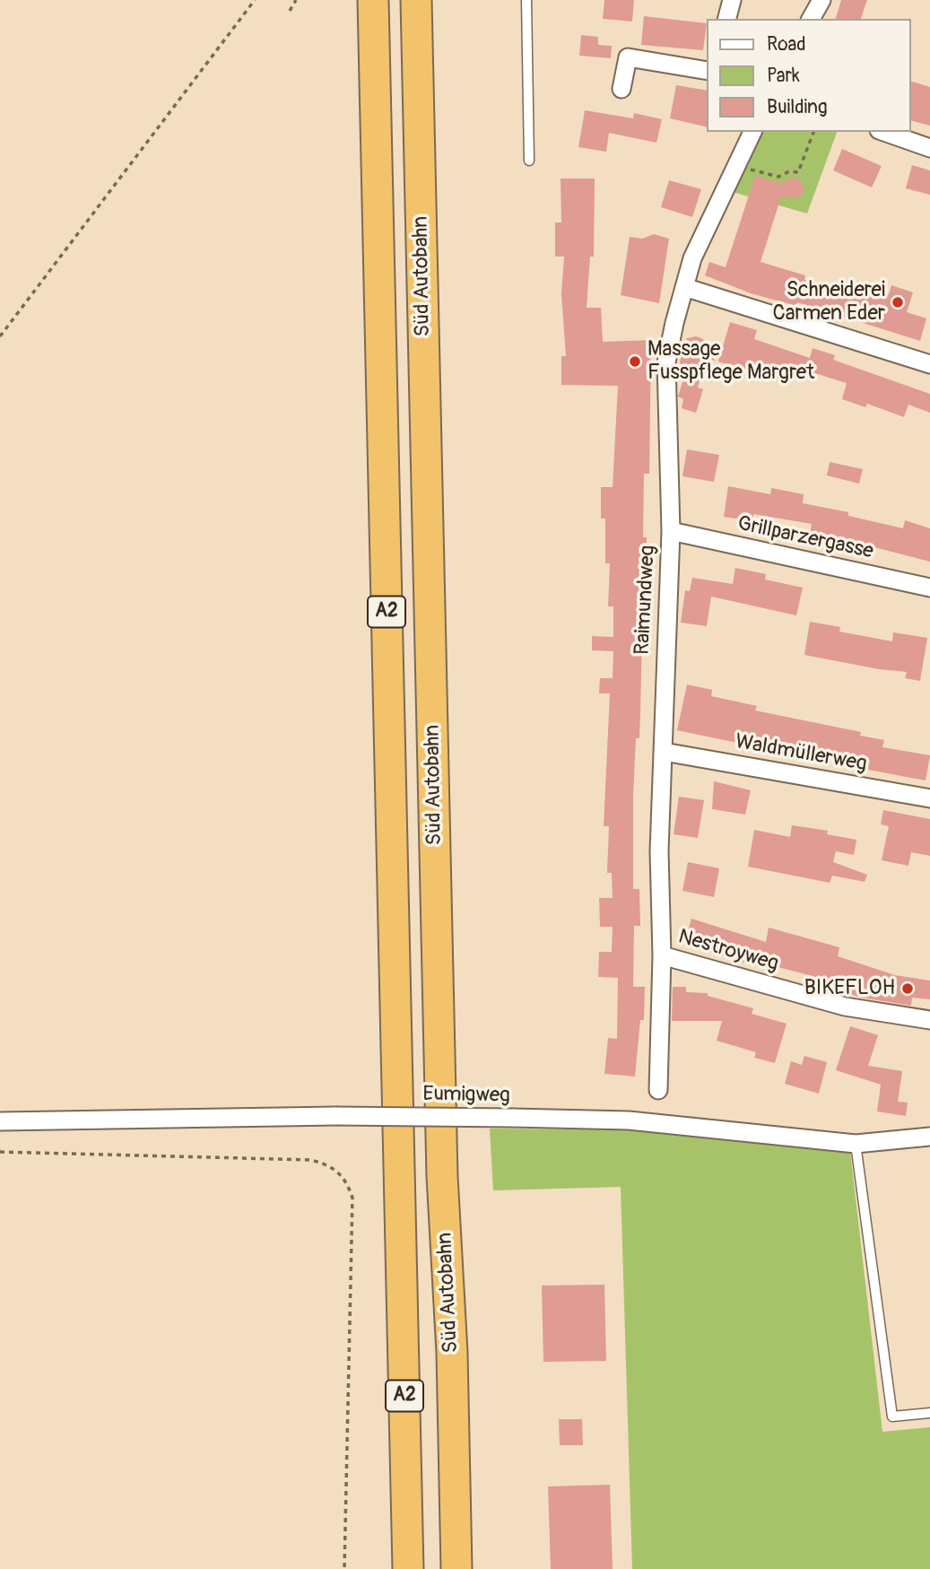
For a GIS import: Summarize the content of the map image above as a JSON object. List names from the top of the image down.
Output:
{
  "streets": {
    "highway": ["Süd Autobahn", "A2"],
    "street": [
      "Grillparzergasse",
      "Raimundweg",
      "Waldmüllerweg",
      "Nestroyweg",
      "Eumigweg"
    ]
  },
  "crossings": [
    ["Grillparzergasse", "Raimundweg"],
    ["Raimundweg", "Waldmüllerweg"],
    ["Raimundweg", "Nestroyweg"]
  ],
  "places": ["Schneiderei Carmen Eder", "Massage Fusspflege Margret", "BIKEFLOH"],
  "legend": ["Road", "Park", "Building"]
}
